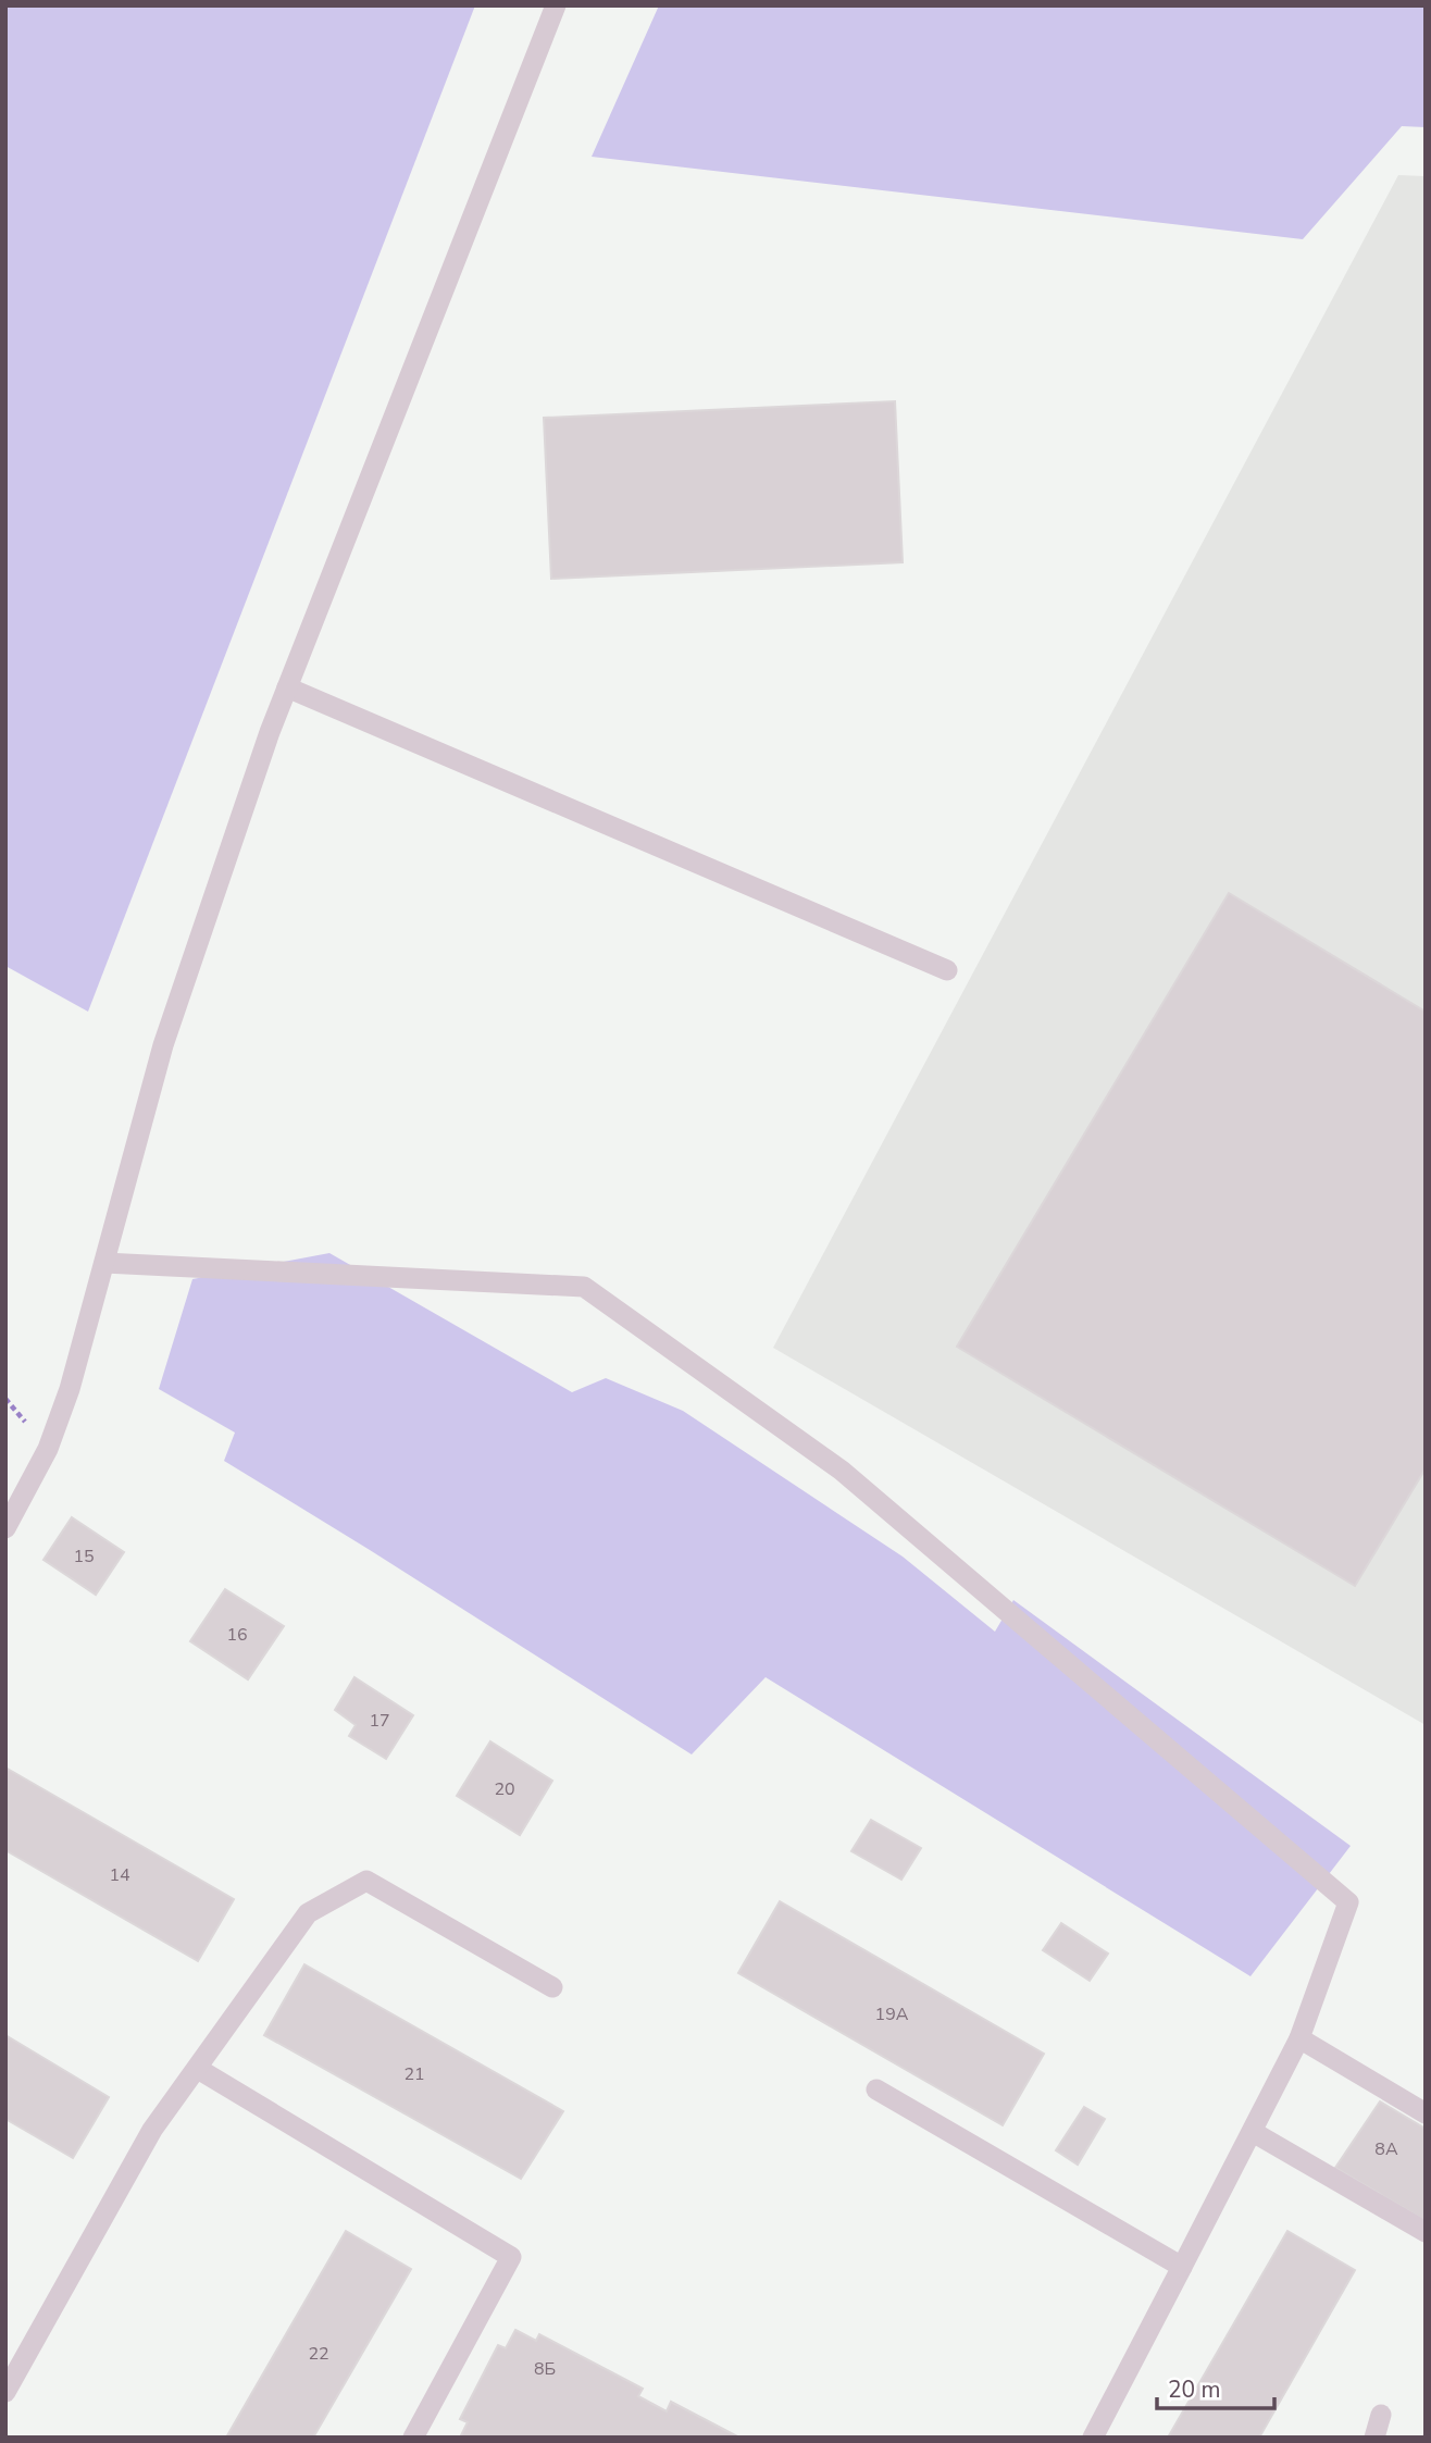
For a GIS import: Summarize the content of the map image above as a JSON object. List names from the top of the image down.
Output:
{
  "house_numbers": [
    "15",
    "16",
    "17",
    "20",
    "14",
    "19А",
    "21",
    "8А",
    "22",
    "8Б"
  ],
  "scale_bar": "20 m"
}
